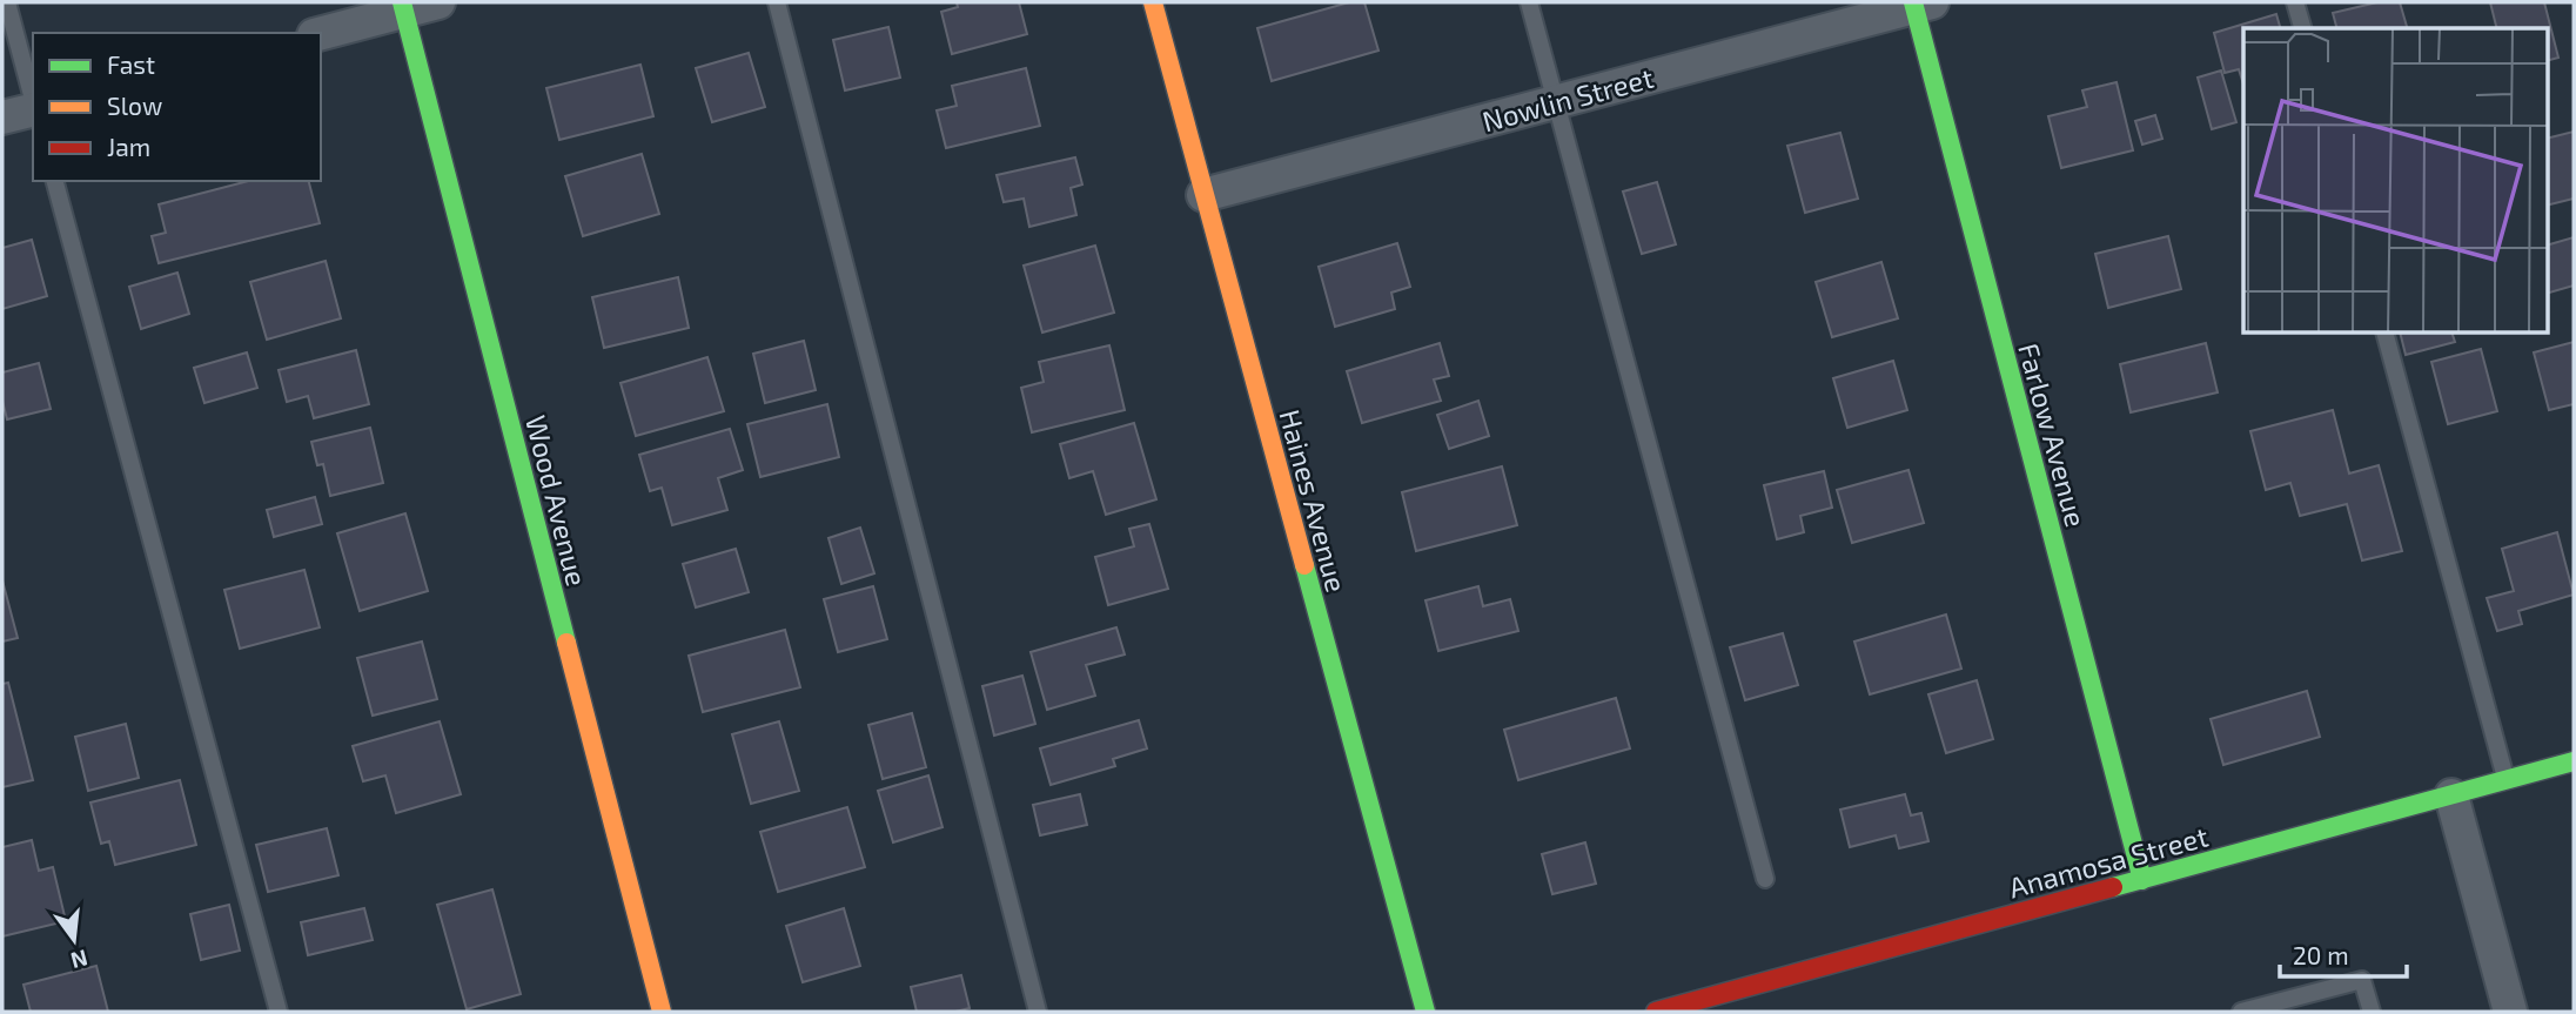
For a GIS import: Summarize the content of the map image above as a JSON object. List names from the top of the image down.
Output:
{
  "streets": {
    "main road": [
      "Farlow Avenue",
      "Wood Avenue",
      "Haines Avenue",
      "Anamosa Street"
    ],
    "street": ["Nowlin Street"]
  },
  "crossings": [
    ["Nowlin Street", "Farlow Avenue"],
    ["Nowlin Street", "Haines Avenue"],
    ["Farlow Avenue", "Anamosa Street"]
  ],
  "legend": ["Fast", "Slow", "Jam"],
  "scale_bar": "20 m",
  "north": "bottom"
}
